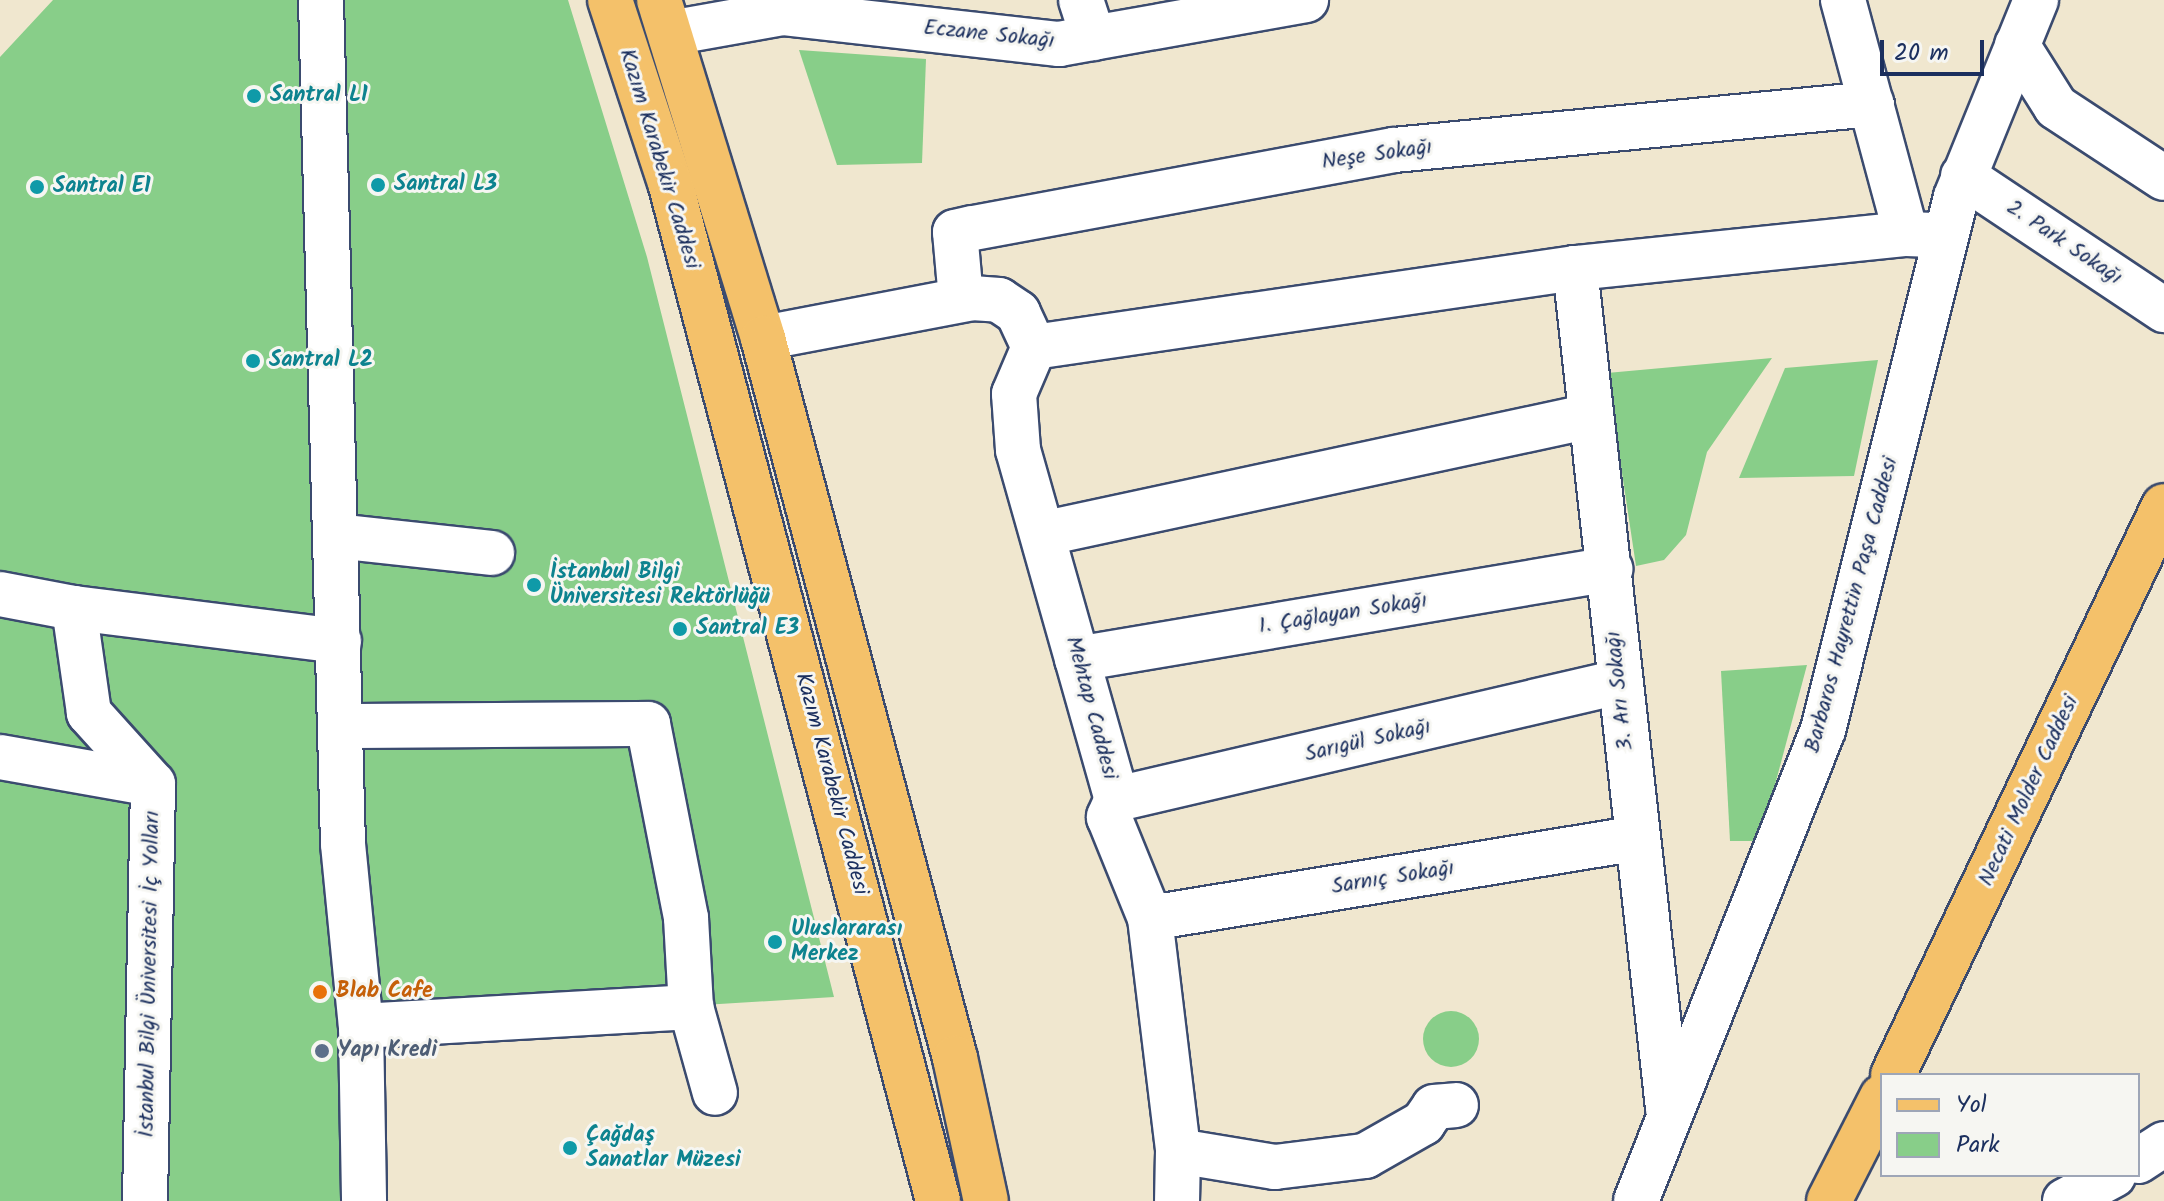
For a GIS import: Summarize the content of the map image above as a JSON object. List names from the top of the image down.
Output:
{
  "streets": {
    "main road": ["Kazım Karabekir Caddesi", "Necati Molder Caddesi"],
    "street": [
      "Eczane Sokağı",
      "Neşe Sokağı",
      "2. Park Sokağı",
      "Barbaros Hayrettin Paşa Caddesi",
      "1. Çağlayan Sokağı",
      "3. Arı Sokağı",
      "Mehtap Caddesi",
      "Sarıgül Sokağı",
      "Sarnıç Sokağı",
      "İstanbul Bilgi Üniversitesi İç Yolları"
    ]
  },
  "crossings": [
    ["2. Park Sokağı", "Barbaros Hayrettin Paşa Caddesi"],
    ["Barbaros Hayrettin Paşa Caddesi", "3. Arı Sokağı"],
    ["1. Çağlayan Sokağı", "3. Arı Sokağı"],
    ["1. Çağlayan Sokağı", "Mehtap Caddesi"],
    ["3. Arı Sokağı", "Sarıgül Sokağı"],
    ["3. Arı Sokağı", "Sarnıç Sokağı"],
    ["Mehtap Caddesi", "Sarıgül Sokağı"],
    ["Mehtap Caddesi", "Sarnıç Sokağı"]
  ],
  "places": [
    "Santral L1",
    "Santral L3",
    "Santral E1",
    "Santral L2",
    "İstanbul Bilgi Üniversitesi Rektörlüğü",
    "Santral E3",
    "Uluslararası Merkez",
    "Blab Cafe",
    "Yapı Kredi",
    "Çağdaş Sanatlar Müzesi"
  ],
  "legend": ["Yol", "Park"],
  "scale_bar": "20 m"
}
